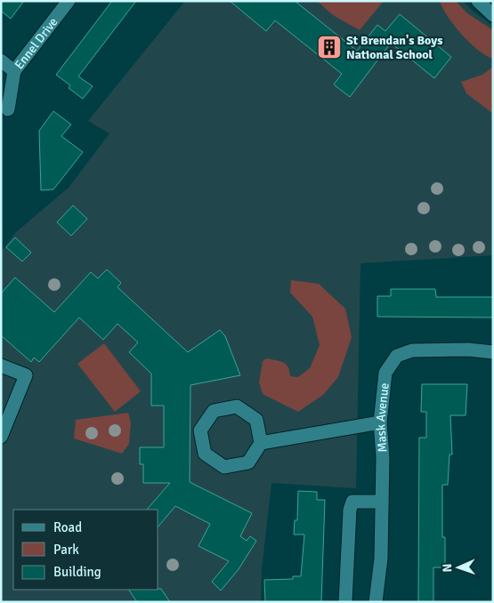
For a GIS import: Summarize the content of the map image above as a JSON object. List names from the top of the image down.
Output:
{
  "streets": {
    "street": ["Ennel Drive", "Mask Avenue"]
  },
  "places": {
    "building": ["St Brendan's Boys National School"]
  },
  "legend": ["Road", "Park", "Building"],
  "north": "left"
}
